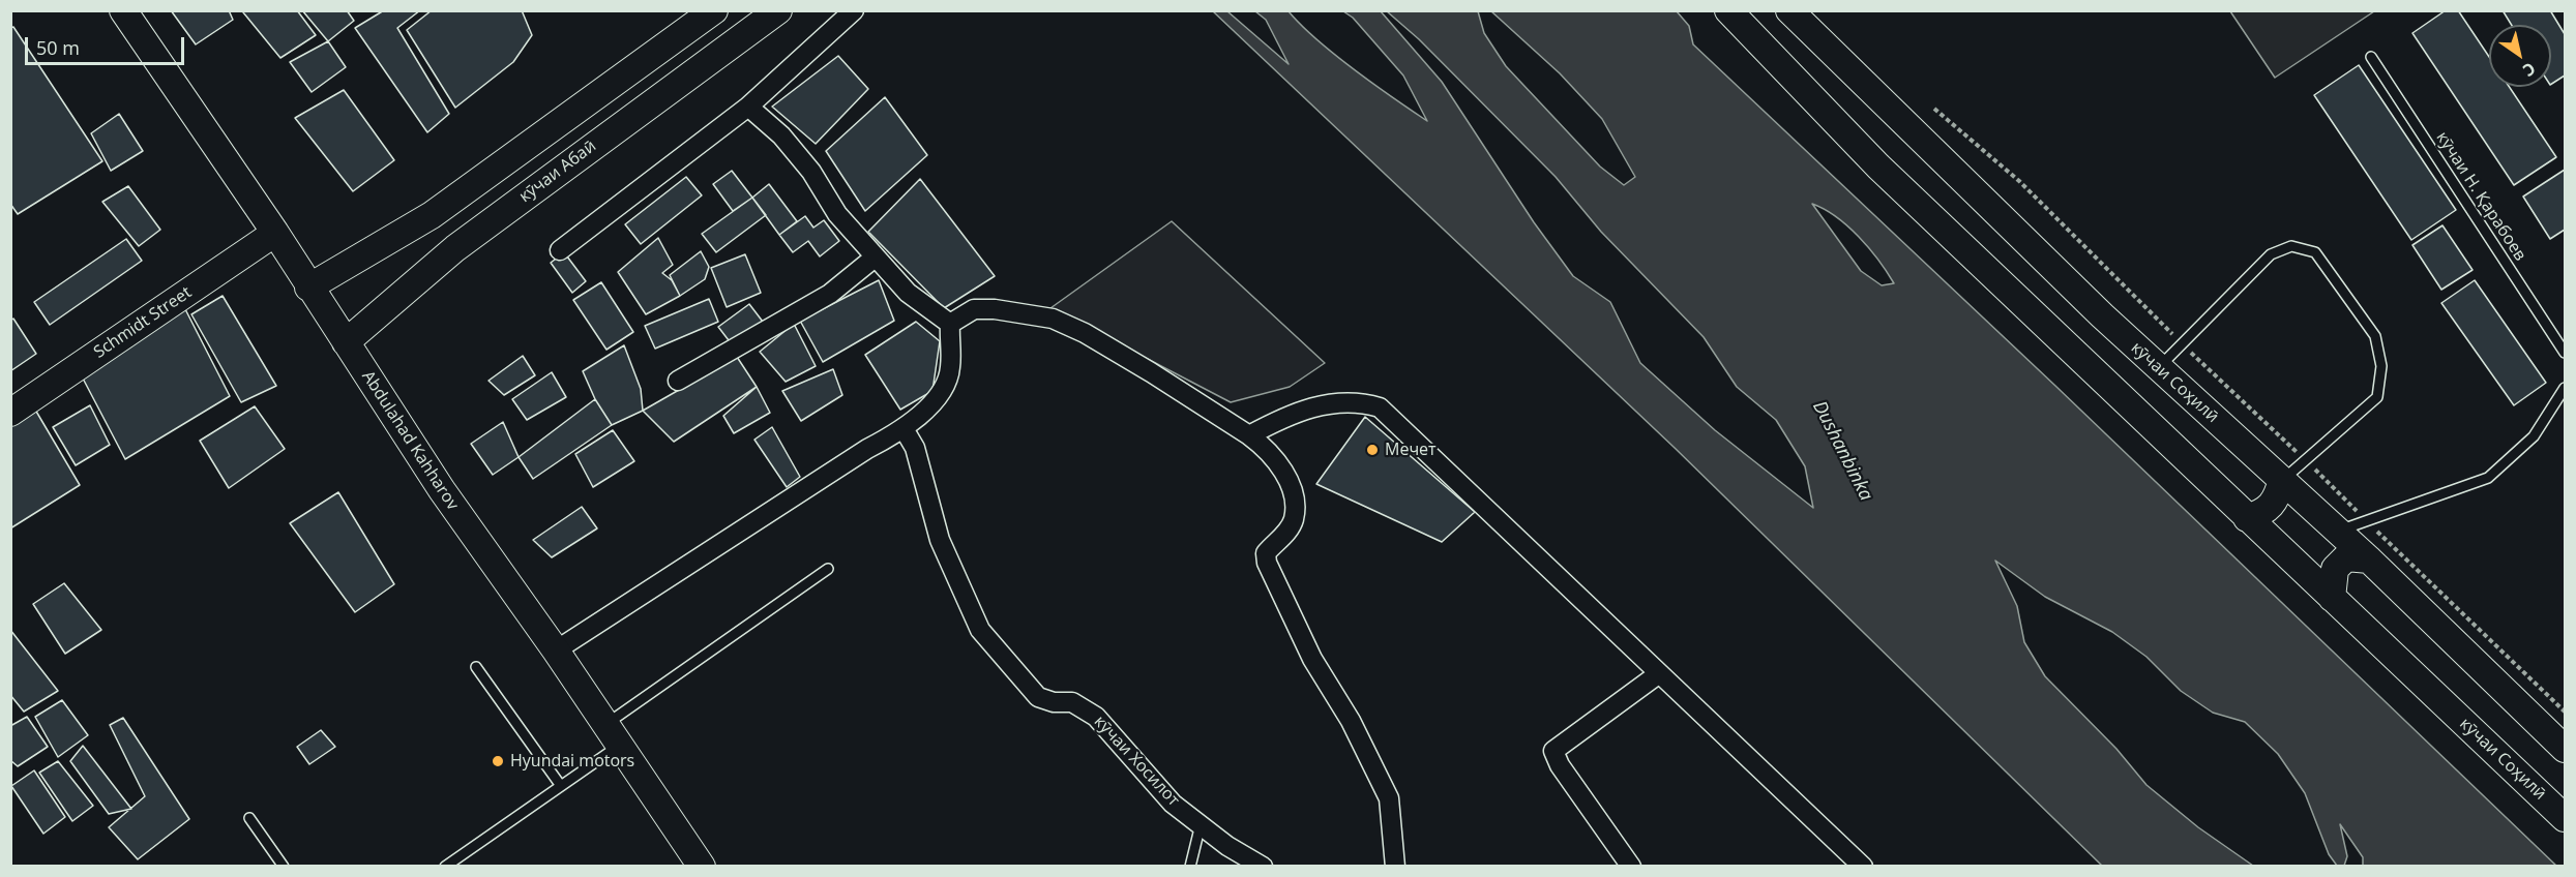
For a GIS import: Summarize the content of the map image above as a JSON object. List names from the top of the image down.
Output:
{
  "streets": {
    "main road": [
      "кӯчаи Абаӣ",
      "Schmidt Street",
      "кӯчаи Соҳилӣ",
      "Abdulahad Kahharov"
    ],
    "street": ["кӯчаи Хосилот"],
    "lane": ["кӯчаи Н. Қарабоев"]
  },
  "crossings": [
    ["кӯчаи Абаӣ", "Abdulahad Kahharov"],
    ["Schmidt Street", "Abdulahad Kahharov"]
  ],
  "water": ["Dushanbinka"],
  "places": ["Мечет", "Hyundai motors"],
  "scale_bar": "50 m",
  "north": "bottom right"
}
